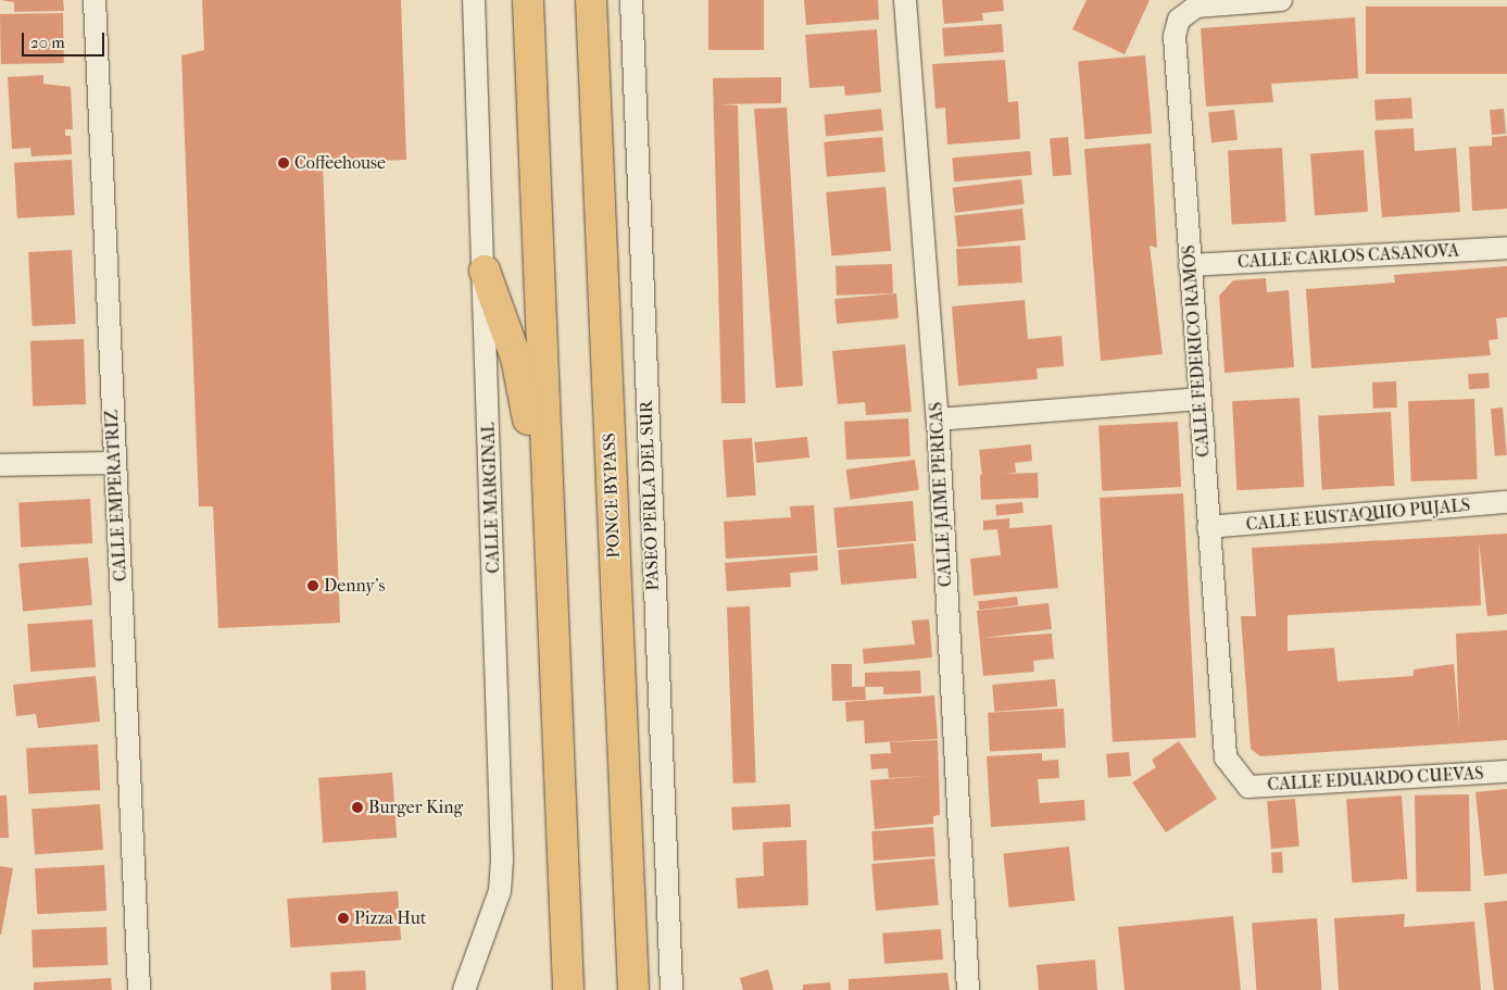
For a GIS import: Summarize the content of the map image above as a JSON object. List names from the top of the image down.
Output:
{
  "streets": {
    "highway": ["PONCE BYPASS"],
    "street": [
      "CALLE CARLOS CASANOVA",
      "CALLE FEDERICO RAMOS",
      "CALLE JAIME PERICAS",
      "CALLE EMPERATRIZ",
      "PASEO PERLA DEL SUR",
      "CALLE MARGINAL",
      "CALLE EUSTAQUIO PUJALS",
      "CALLE EDUARDO CUEVAS"
    ]
  },
  "crossings": [
    ["CALLE CARLOS CASANOVA", "CALLE FEDERICO RAMOS"],
    ["CALLE FEDERICO RAMOS", "CALLE EUSTAQUIO PUJALS"],
    ["CALLE FEDERICO RAMOS", "CALLE EDUARDO CUEVAS"]
  ],
  "places": [
    "Coffeehouse",
    "Denny's",
    "Burger King",
    "Pizza Hut"
  ],
  "scale_bar": "20 m"
}
